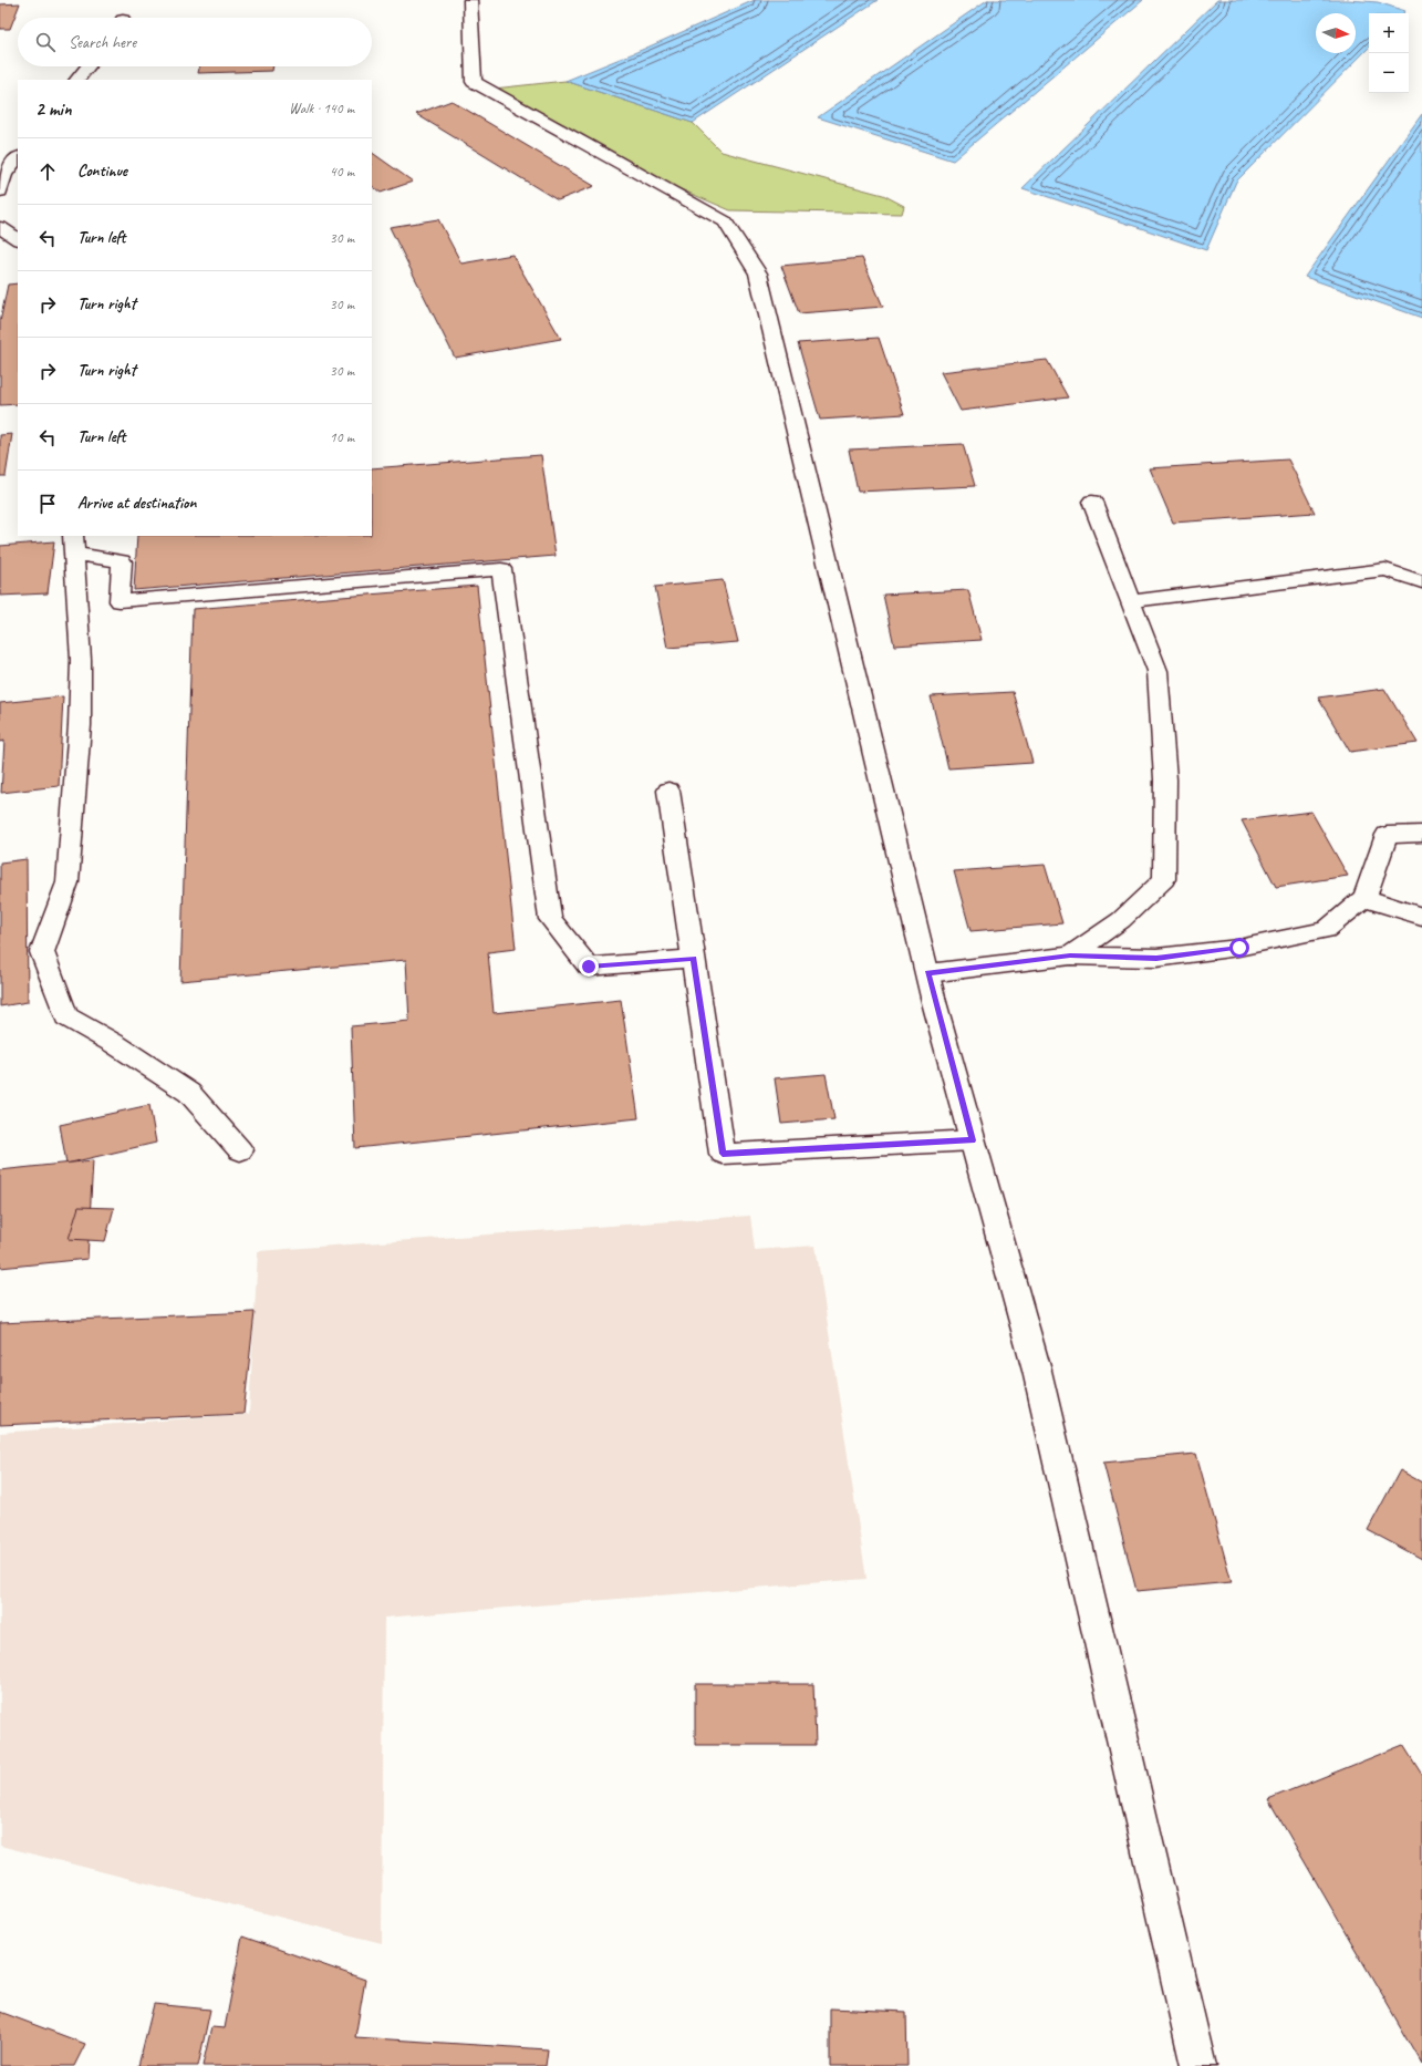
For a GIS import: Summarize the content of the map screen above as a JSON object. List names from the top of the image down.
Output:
{
  "north": "right",
  "page": {
    "map_buttons": ["+", "−"],
    "search": "Search here",
    "heading": ["2 min", "Walk · 140 m"],
    "list": [
      ["Continue", "40 m"],
      ["Turn left", "30 m"],
      ["Turn right", "30 m"],
      ["Turn right", "30 m"],
      ["Turn left", "10 m"],
      "Arrive at destination"
    ]
  }
}
